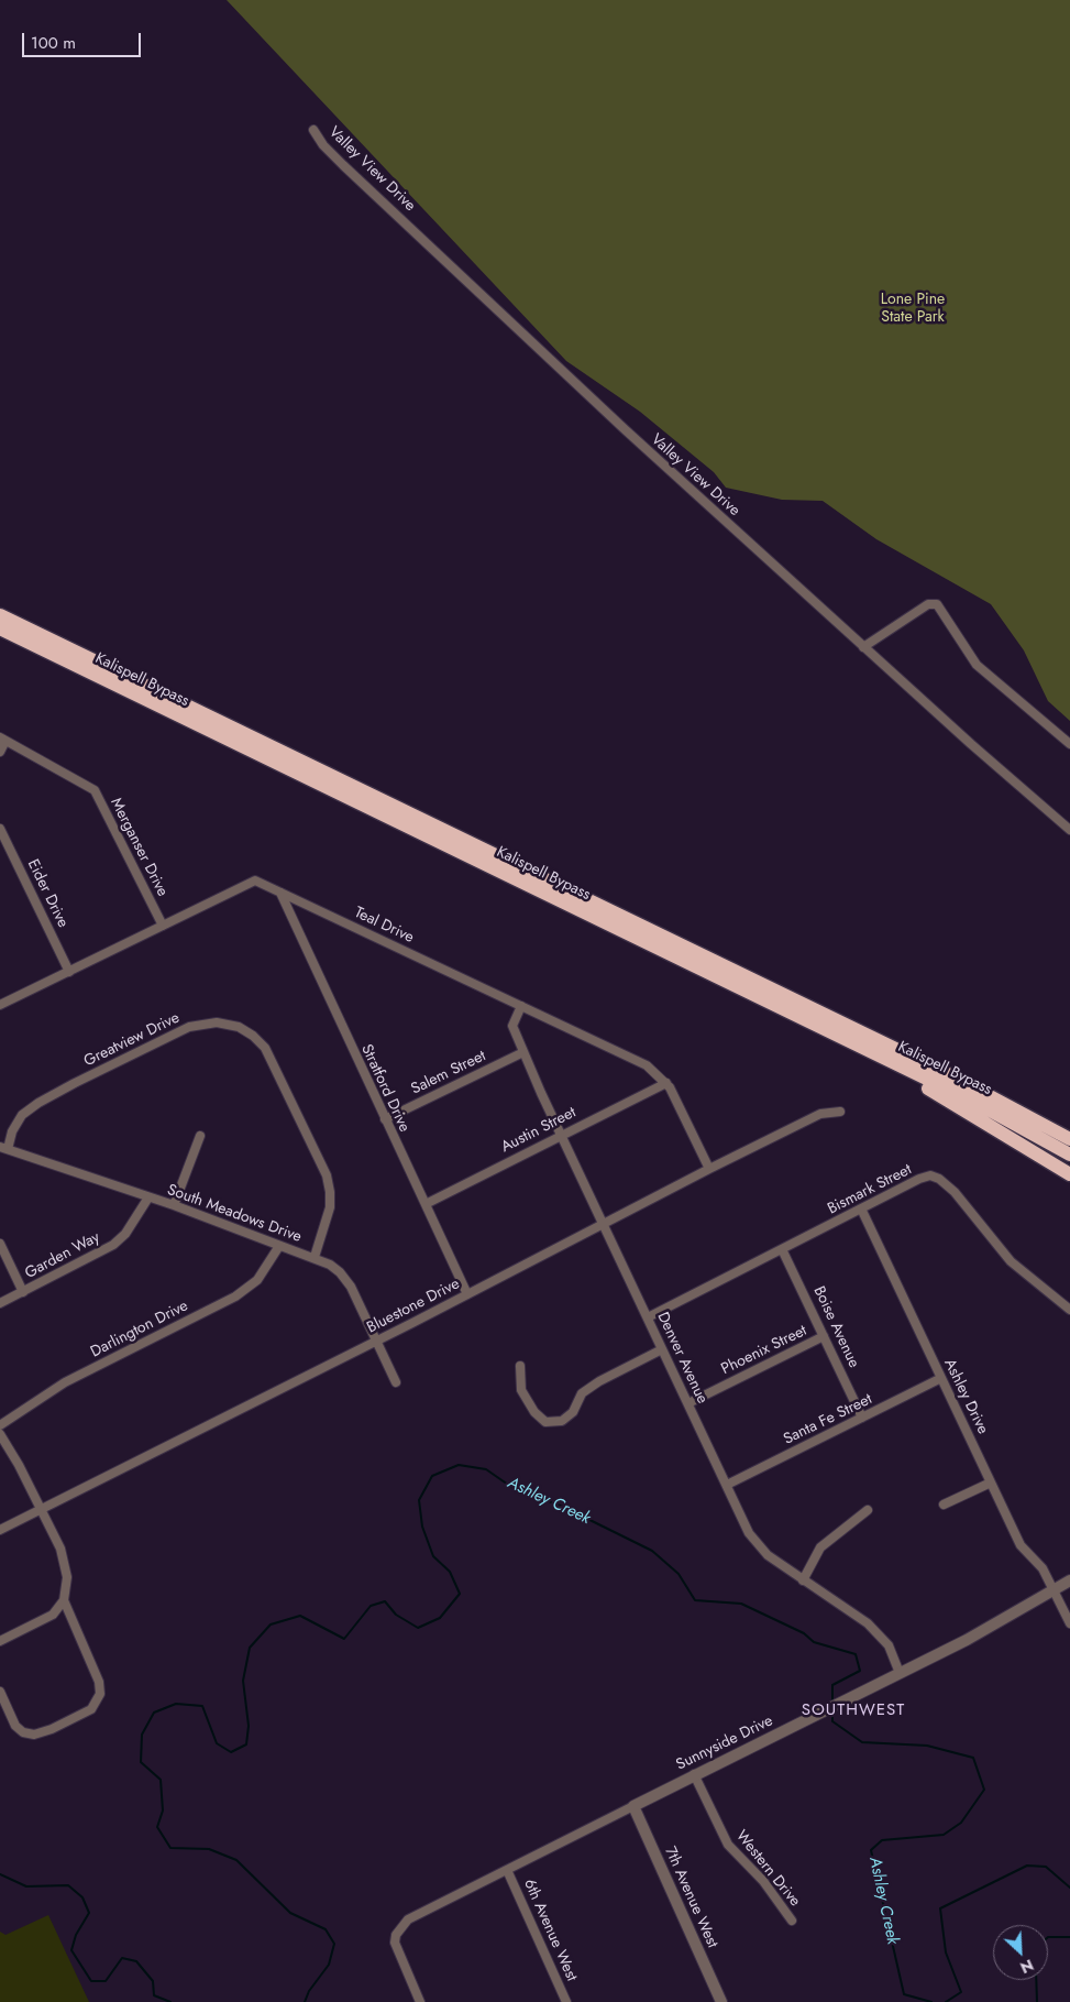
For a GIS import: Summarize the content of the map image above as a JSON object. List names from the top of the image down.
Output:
{
  "streets": {
    "highway": ["Kalispell Bypass"],
    "street": [
      "Valley View Drive",
      "Merganser Drive",
      "Eider Drive",
      "Teal Drive",
      "Greatview Drive",
      "Salem Street",
      "Stratford Drive",
      "Austin Street",
      "Bismark Street",
      "South Meadows Drive",
      "Garden Way",
      "Bluestone Drive",
      "Boise Avenue",
      "Darlington Drive",
      "Phoenix Street",
      "Denver Avenue",
      "Ashley Drive",
      "Santa Fe Street",
      "Sunnyside Drive",
      "Western Drive",
      "7th Avenue West",
      "6th Avenue West"
    ]
  },
  "crossings": [
    ["Merganser Drive", "Teal Drive"],
    ["Eider Drive", "Teal Drive"],
    ["Teal Drive", "Stratford Drive"],
    ["Teal Drive", "Austin Street"],
    ["Teal Drive", "Bluestone Drive"],
    ["Teal Drive", "Denver Avenue"],
    ["Greatview Drive", "South Meadows Drive"],
    ["Salem Street", "Stratford Drive"],
    ["Salem Street", "Denver Avenue"],
    ["Stratford Drive", "Austin Street"],
    ["Stratford Drive", "Bluestone Drive"],
    ["Austin Street", "Denver Avenue"],
    ["Bismark Street", "Boise Avenue"],
    ["Bismark Street", "Denver Avenue"],
    ["Bismark Street", "Ashley Drive"],
    ["South Meadows Drive", "Garden Way"],
    ["South Meadows Drive", "Bluestone Drive"],
    ["South Meadows Drive", "Darlington Drive"],
    ["Bluestone Drive", "Denver Avenue"],
    ["Boise Avenue", "Phoenix Street"],
    ["Boise Avenue", "Santa Fe Street"],
    ["Phoenix Street", "Denver Avenue"],
    ["Denver Avenue", "Santa Fe Street"],
    ["Denver Avenue", "Sunnyside Drive"],
    ["Ashley Drive", "Santa Fe Street"],
    ["Ashley Drive", "Sunnyside Drive"],
    ["Sunnyside Drive", "Western Drive"],
    ["Sunnyside Drive", "7th Avenue West"],
    ["Sunnyside Drive", "6th Avenue West"]
  ],
  "districts": ["SOUTHWEST"],
  "water": ["Ashley Creek"],
  "parks": ["Lone Pine State Park"],
  "scale_bar": "100 m",
  "north": "bottom right"
}
